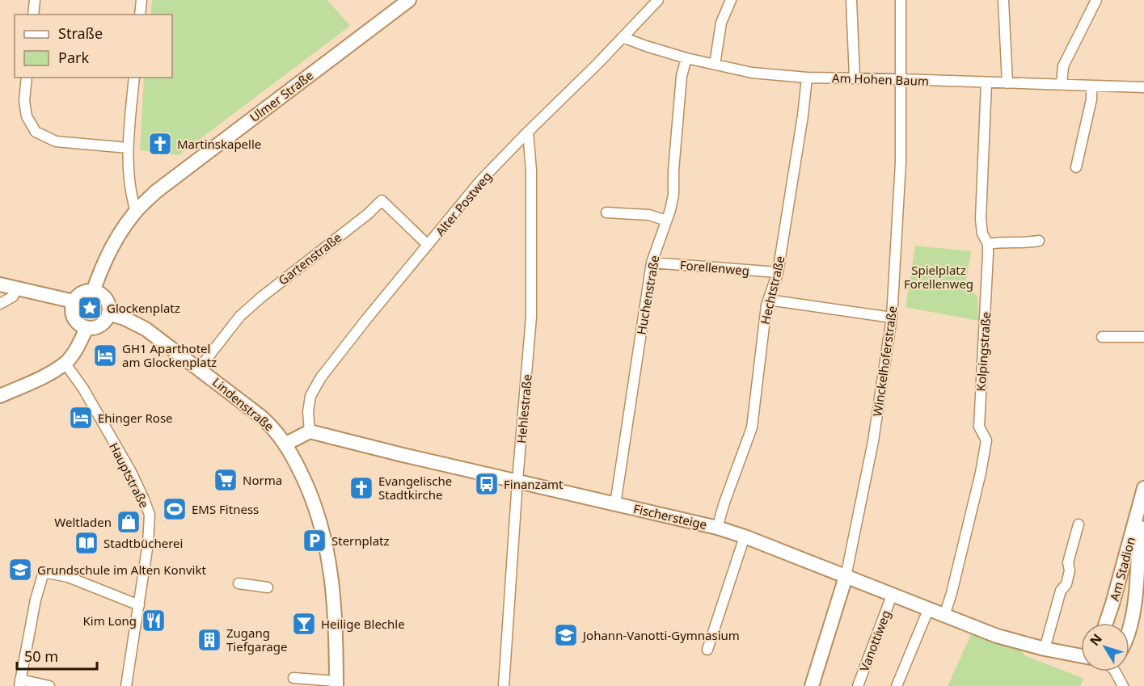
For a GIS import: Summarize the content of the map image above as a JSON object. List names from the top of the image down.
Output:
{
  "streets": {
    "street": [
      "Am Hohen Baum",
      "Ulmer Straße",
      "Alter Postweg",
      "Gartenstraße",
      "Forellenweg",
      "Hechtstraße",
      "Huchenstraße",
      "Kolpingstraße",
      "Winckelhoferstraße",
      "Lindenstraße",
      "Hehlestraße",
      "Hauptstraße",
      "Fischersteige",
      "Am Stadion",
      "Vanottiweg"
    ]
  },
  "crossings": [
    ["Am Hohen Baum", "Alter Postweg"],
    ["Am Hohen Baum", "Hechtstraße"],
    ["Am Hohen Baum", "Huchenstraße"],
    ["Am Hohen Baum", "Kolpingstraße"],
    ["Am Hohen Baum", "Winckelhoferstraße"],
    ["Ulmer Straße", "Lindenstraße"],
    ["Alter Postweg", "Gartenstraße"],
    ["Alter Postweg", "Hehlestraße"],
    ["Alter Postweg", "Fischersteige"],
    ["Gartenstraße", "Lindenstraße"],
    ["Forellenweg", "Hechtstraße"],
    ["Forellenweg", "Huchenstraße"],
    ["Hechtstraße", "Fischersteige"],
    ["Huchenstraße", "Fischersteige"],
    ["Kolpingstraße", "Fischersteige"],
    ["Winckelhoferstraße", "Fischersteige"],
    ["Hehlestraße", "Fischersteige"],
    ["Fischersteige", "Vanottiweg"]
  ],
  "parks": ["Spielplatz Forellenweg"],
  "places": {
    "church": ["Martinskapelle", "Evangelische Stadtkirche"],
    "place": ["Glockenplatz"],
    "hotel": ["GH1 Aparthotel am Glockenplatz", "Ehinger Rose"],
    "supermarket": ["Norma"],
    "bus stop": ["Finanzamt"],
    "sports": ["EMS Fitness"],
    "shop": ["Weltladen"],
    "parking": ["Sternplatz"],
    "library": ["Stadtbücherei"],
    "school or university": ["Grundschule im Alten Konvikt", "Johann-Vanotti-Gymnasium"],
    "restaurant": ["Kim Long"],
    "bar": ["Heilige Blechle"],
    "building": ["Zugang Tiefgarage"]
  },
  "legend": ["Straße", "Park"],
  "scale_bar": "50 m",
  "north": "top left"
}
